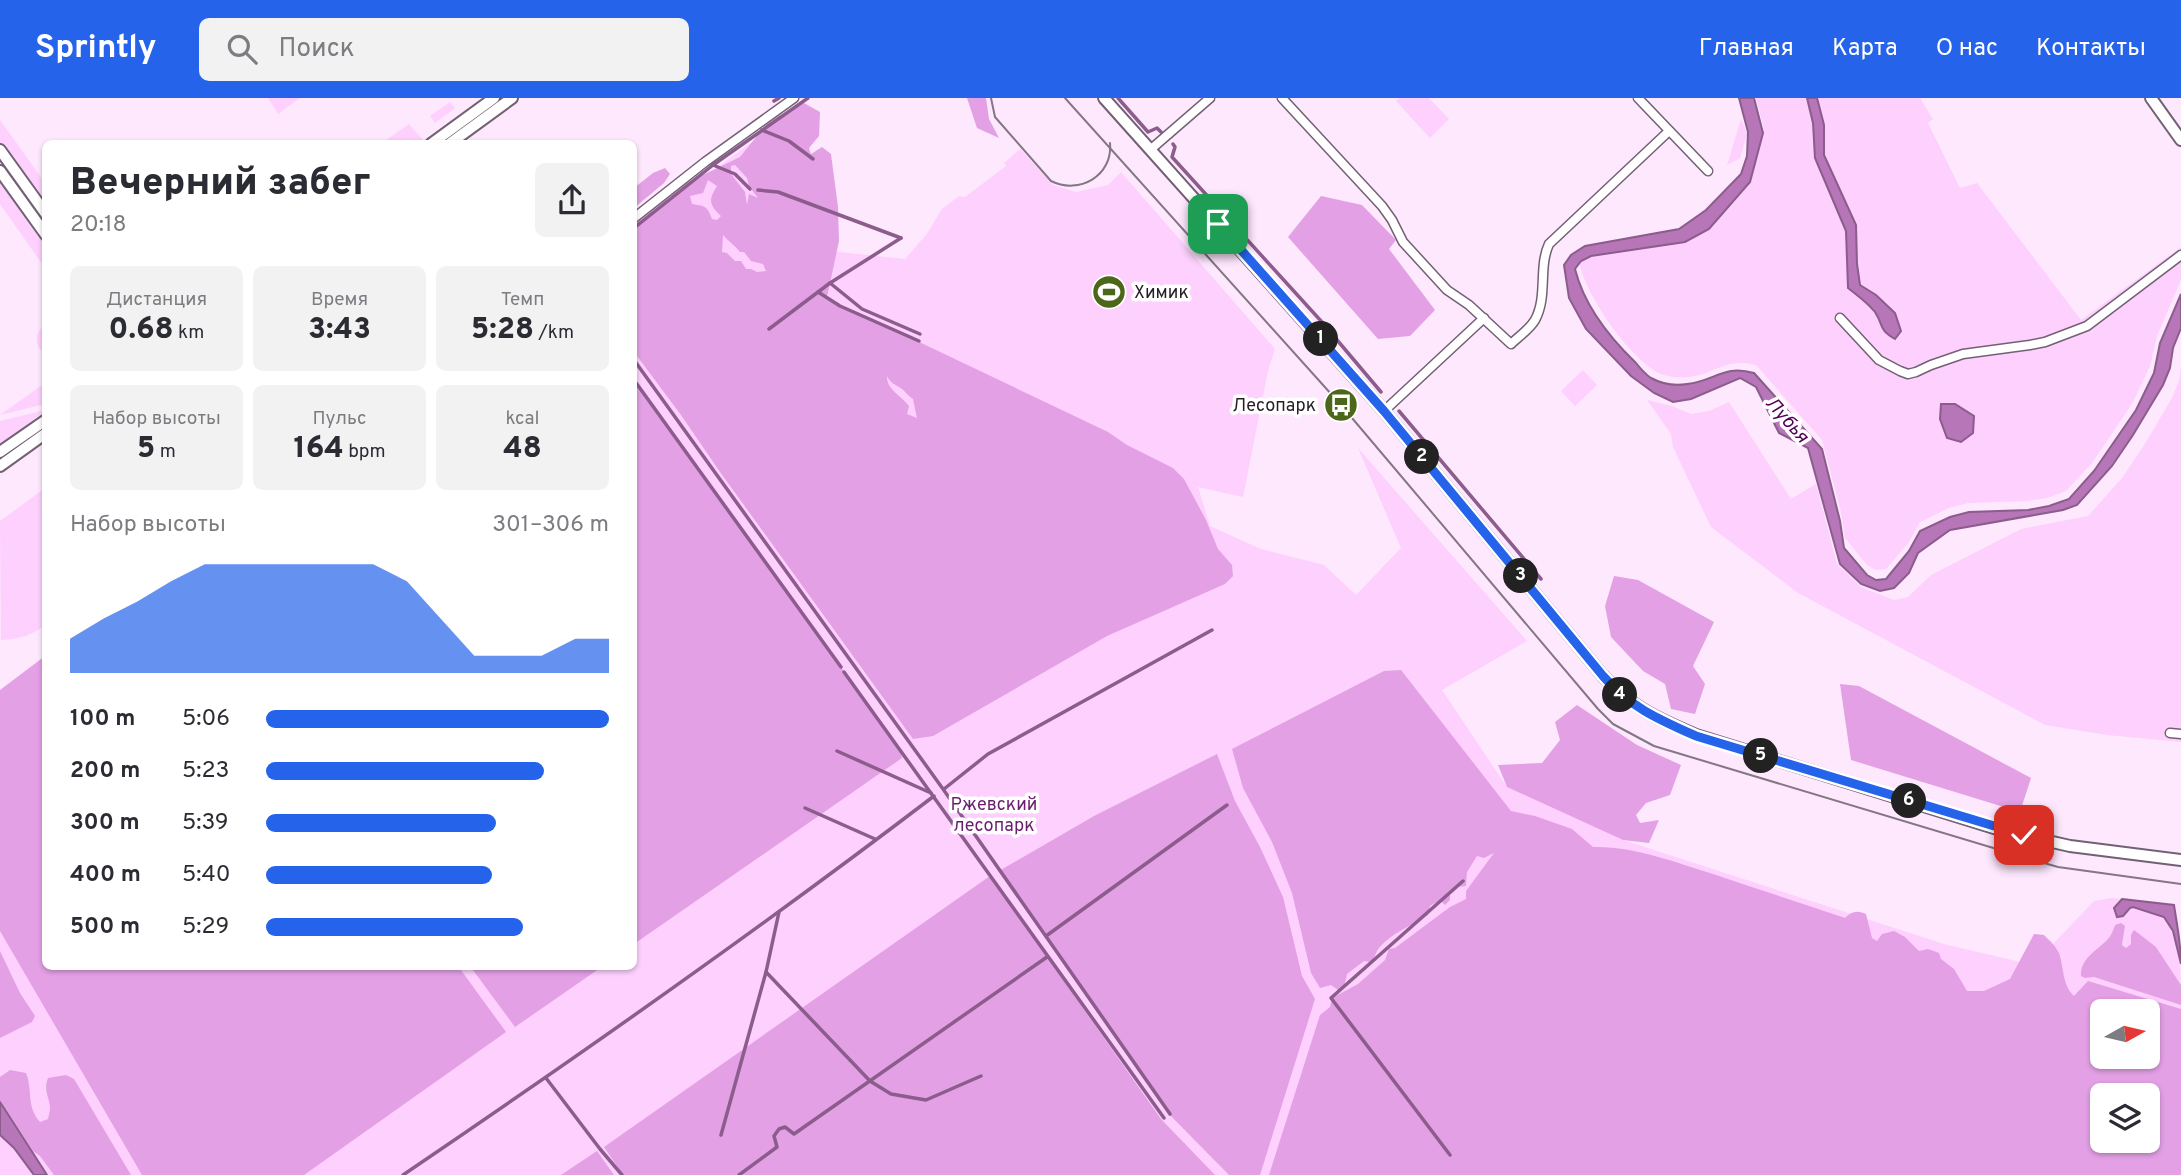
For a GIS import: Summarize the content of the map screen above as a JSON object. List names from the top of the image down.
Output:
{
  "water": ["Лубья"],
  "parks": ["Ржевский лесопарк"],
  "places": {
    "sports": ["Химик"],
    "bus stop": ["Лесопарк"]
  },
  "north": "right",
  "page": {
    "header": "Sprintly",
    "search": "Поиск",
    "nav": [
      "Главная",
      "Карта",
      "О нас",
      "Контакты"
    ],
    "heading": ["Вечерний забег", "20:18"],
    "stats": [
      ["Дистанция", "0.68 km"],
      ["Время", "3:43"],
      ["Темп", "5:28 /km"],
      ["Набор высоты", "5 m"],
      ["Пульс", "164 bpm"],
      ["kcal", "48"]
    ],
    "pins": [
      "1",
      "2",
      "3",
      "4",
      "5",
      "6"
    ],
    "chart": ["Набор высоты", "301–306 m"],
    "list": [
      {
        "name": "100 m",
        "note": "5:06"
      },
      {
        "name": "200 m",
        "note": "5:23"
      },
      {
        "name": "300 m",
        "note": "5:39"
      },
      {
        "name": "400 m",
        "note": "5:40"
      },
      {
        "name": "500 m",
        "note": "5:29"
      }
    ]
  }
}
